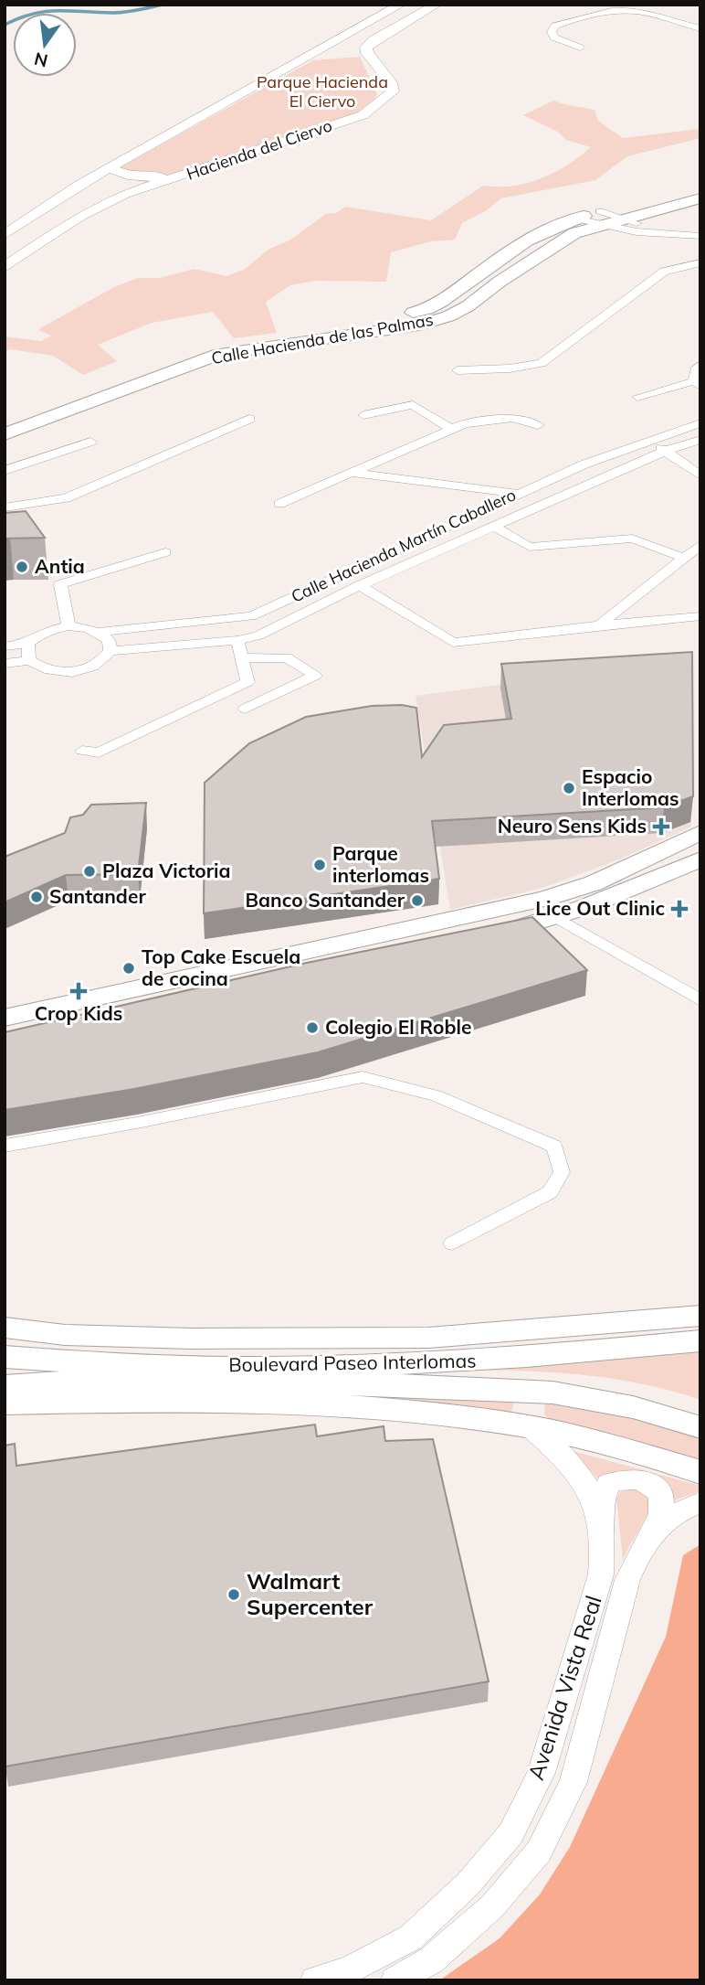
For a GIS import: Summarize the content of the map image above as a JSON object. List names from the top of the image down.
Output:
{
  "streets": {
    "main road": ["Calle Hacienda de las Palmas", "Boulevard Paseo Interlomas"],
    "street": ["Hacienda del Ciervo", "Calle Hacienda Martín Caballero", "Avenida Vista Real"]
  },
  "parks": ["Parque Hacienda El Ciervo"],
  "places": {
    "other": [
      "Antia",
      "Espacio Interlomas",
      "Parque interlomas",
      "Plaza Victoria",
      "Santander",
      "Banco Santander",
      "Top Cake Escuela de cocina",
      "Colegio El Roble",
      "Walmart Supercenter"
    ],
    "health": ["Neuro Sens Kids", "Lice Out Clinic", "Crop Kids"]
  },
  "north": "bottom"
}
